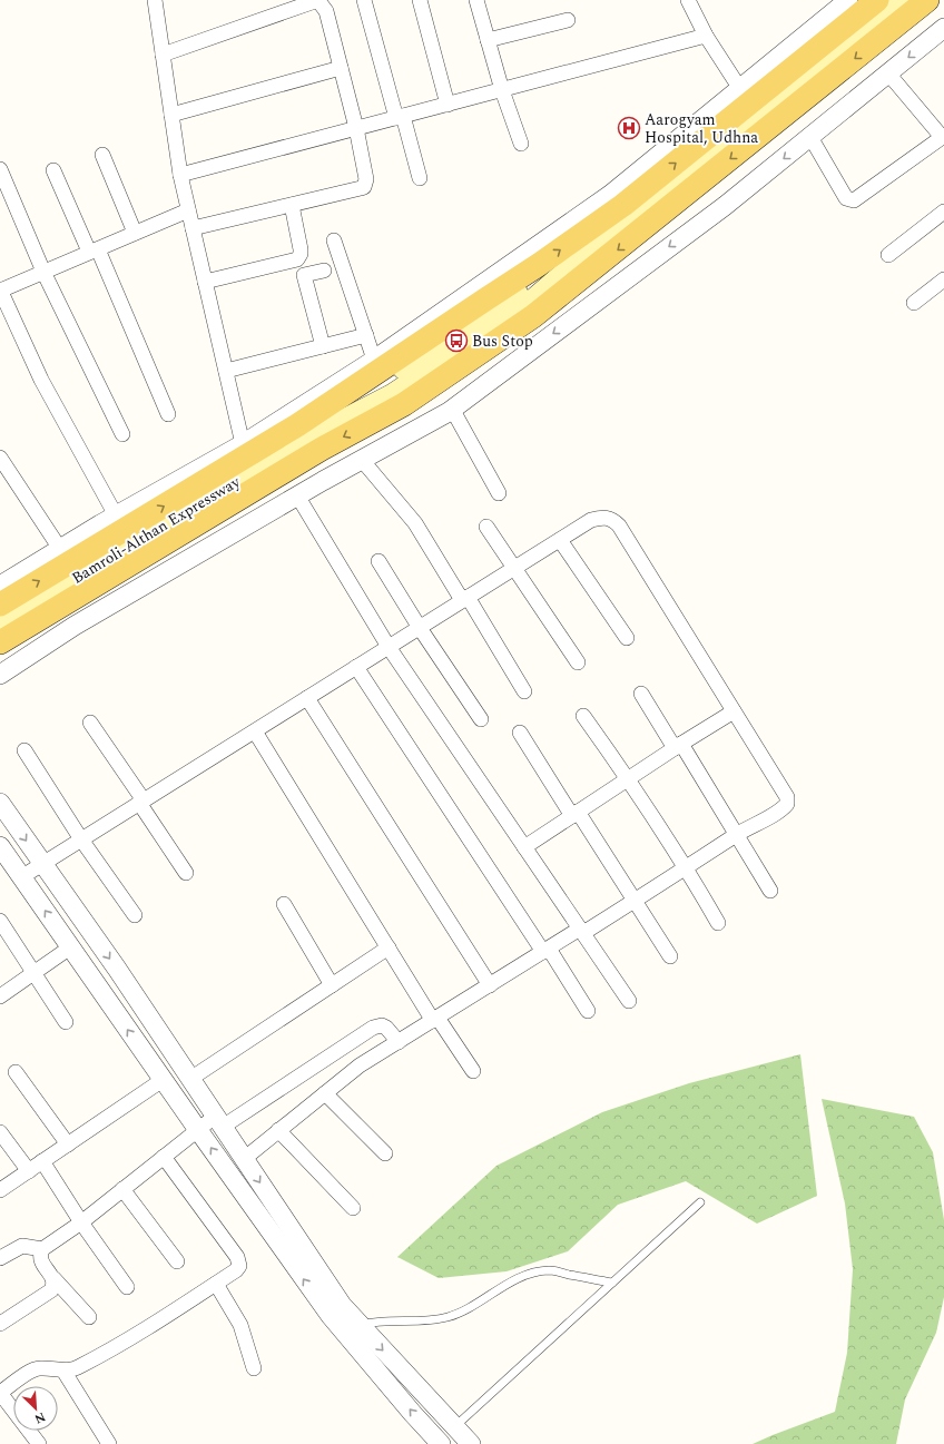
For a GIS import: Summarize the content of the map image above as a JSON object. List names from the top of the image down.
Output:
{
  "streets": {
    "main road": ["Bamroli-Althan Expressway"]
  },
  "places": {
    "hospital": ["Aarogyam Hospital, Udhna"],
    "bus stop": ["Bus Stop"]
  },
  "north": "bottom right"
}
